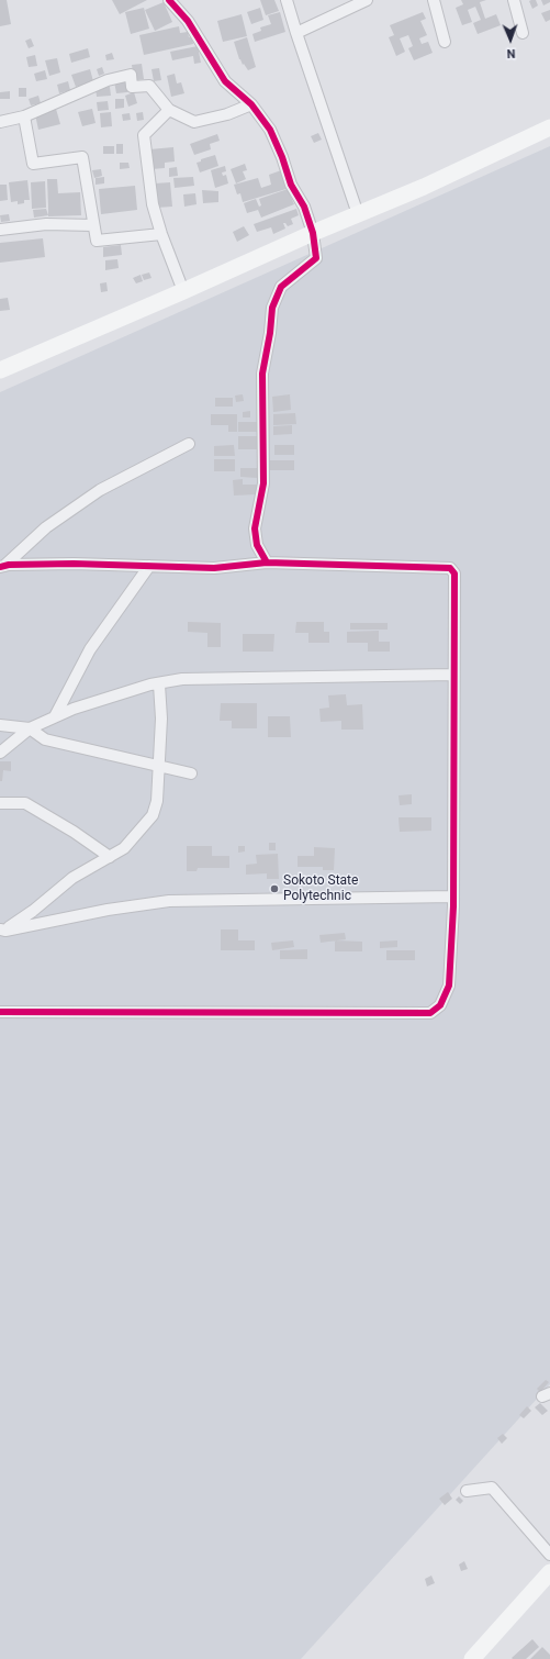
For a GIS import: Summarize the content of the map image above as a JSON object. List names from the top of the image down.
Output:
{
  "places": ["Sokoto State Polytechnic"],
  "north": "bottom"
}
